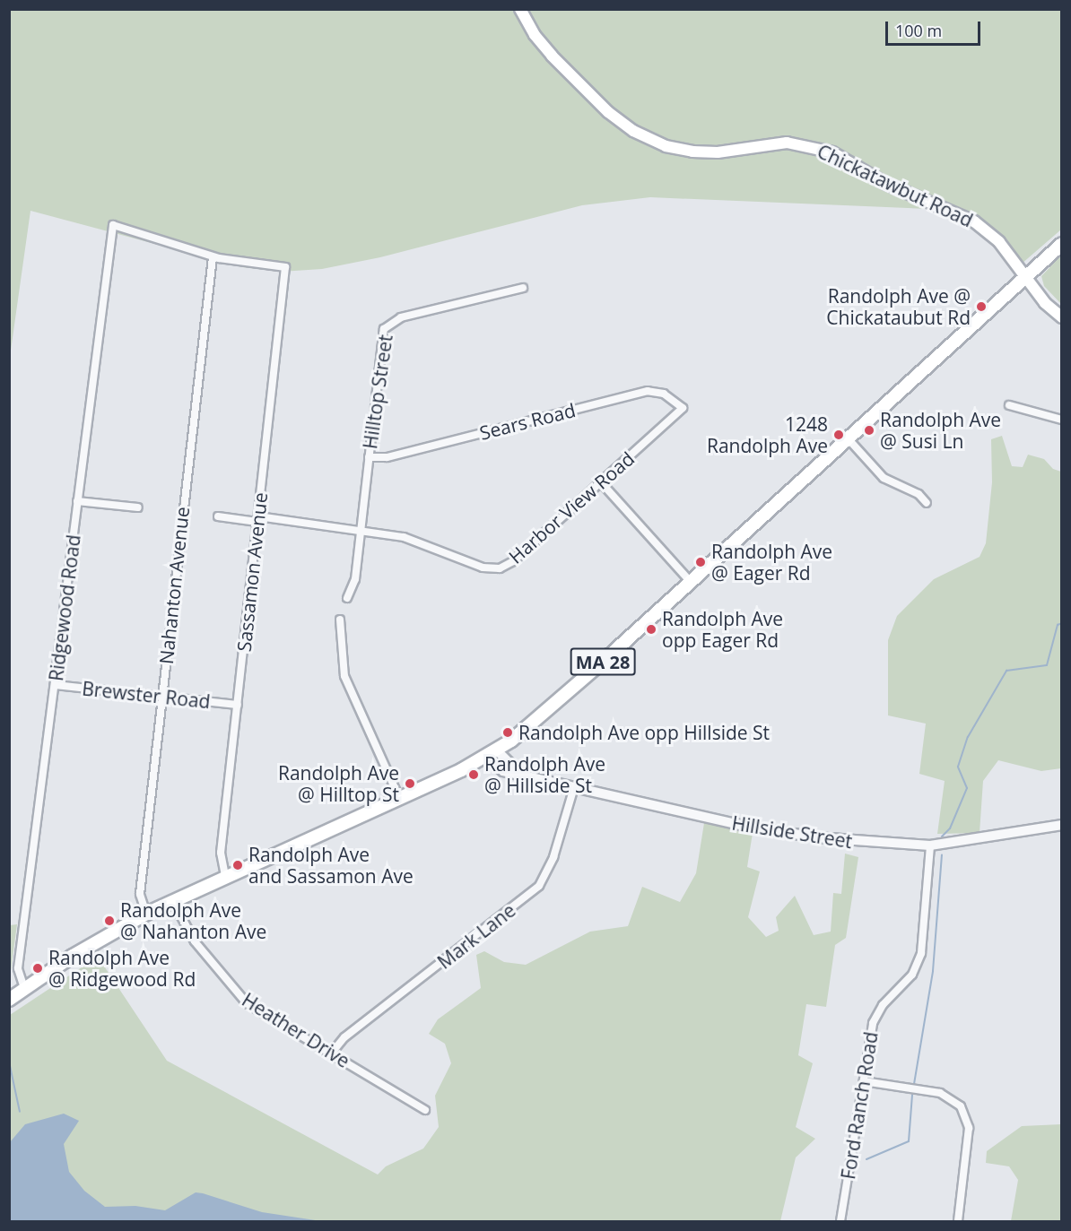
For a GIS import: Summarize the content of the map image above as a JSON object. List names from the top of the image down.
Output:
{
  "streets": {
    "main road": ["Chickatawbut Road", "MA 28"],
    "street": [
      "Hilltop Street",
      "Sears Road",
      "Harbor View Road",
      "Sassamon Avenue",
      "Nahanton Avenue",
      "Ridgewood Road",
      "Brewster Road",
      "Hillside Street",
      "Mark Lane",
      "Heather Drive",
      "Ford Ranch Road"
    ]
  },
  "crossings": [
    ["Chickatawbut Road", "MA 28"],
    ["Hilltop Street", "Sears Road"],
    ["Hilltop Street", "Harbor View Road"],
    ["Sears Road", "Harbor View Road"],
    ["Harbor View Road", "Sassamon Avenue"],
    ["Sassamon Avenue", "Nahanton Avenue"],
    ["Sassamon Avenue", "Ridgewood Road"],
    ["Sassamon Avenue", "MA 28"],
    ["Sassamon Avenue", "Brewster Road"],
    ["Nahanton Avenue", "Ridgewood Road"],
    ["Nahanton Avenue", "MA 28"],
    ["Nahanton Avenue", "Brewster Road"],
    ["Ridgewood Road", "MA 28"],
    ["Ridgewood Road", "Brewster Road"],
    ["MA 28", "Hillside Street"],
    ["MA 28", "Heather Drive"],
    ["Hillside Street", "Mark Lane"],
    ["Hillside Street", "Ford Ranch Road"],
    ["Mark Lane", "Heather Drive"]
  ],
  "places": [
    "Randolph Ave @ Chickataubut Rd",
    "Randolph Ave @ Susi Ln",
    "1248 Randolph Ave",
    "Randolph Ave @ Eager Rd",
    "Randolph Ave opp Eager Rd",
    "Randolph Ave opp Hillside St",
    "Randolph Ave @ Hillside St",
    "Randolph Ave @ Hilltop St",
    "Randolph Ave and Sassamon Ave",
    "Randolph Ave @ Nahanton Ave",
    "Randolph Ave @ Ridgewood Rd"
  ],
  "scale_bar": "100 m"
}
